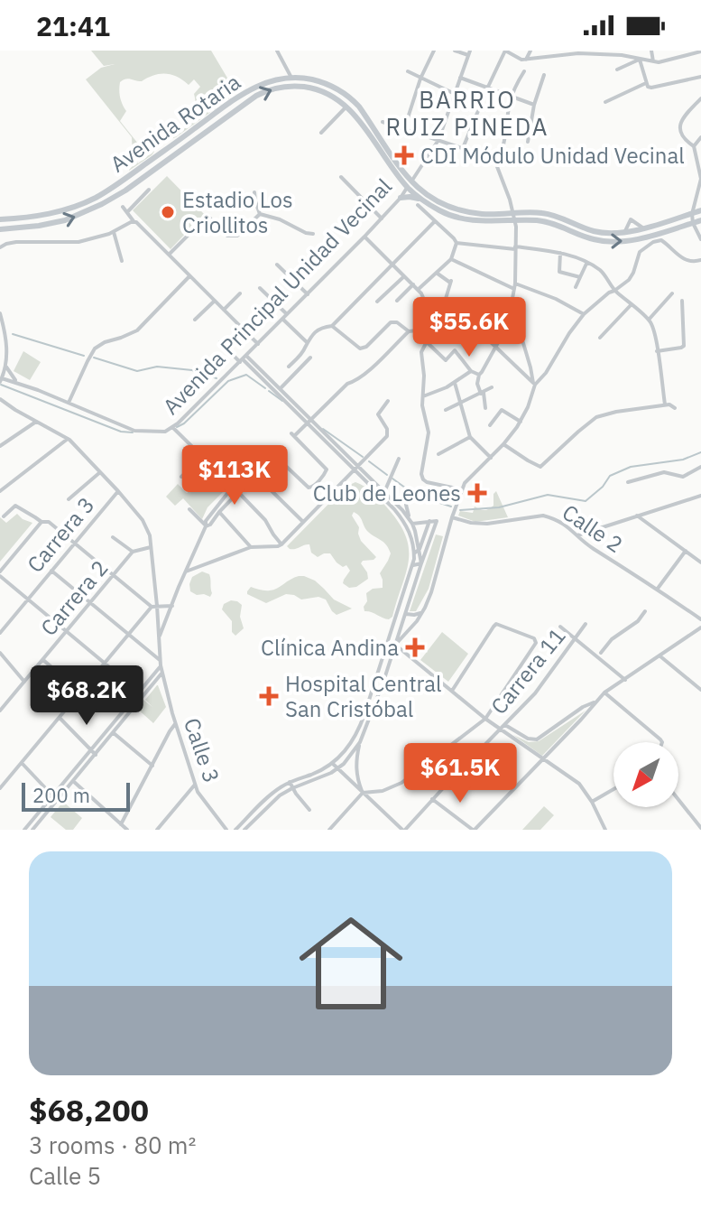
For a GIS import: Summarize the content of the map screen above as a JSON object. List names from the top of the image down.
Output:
{
  "streets": {
    "main road": ["Avenida Rotaria"],
    "street": [
      "Avenida Principal Unidad Vecinal",
      "Calle 2",
      "Carrera 3",
      "Carrera 2",
      "Carrera 11",
      "Calle 3"
    ]
  },
  "crossings": [
    ["Avenida Rotaria", "Avenida Principal Unidad Vecinal"],
    ["Carrera 3", "Calle 3"],
    ["Carrera 2", "Calle 3"]
  ],
  "districts": ["BARRIO RUIZ PINEDA"],
  "places": {
    "health": [
      "CDI Módulo Unidad Vecinal",
      "Club de Leones",
      "Clínica Andina",
      "Hospital Central San Cristóbal"
    ],
    "other": ["Estadio Los Criollitos"]
  },
  "scale_bar": "200 m",
  "north": "bottom left",
  "page": {
    "status": "21:41",
    "price": [
      "$55.6K",
      "$113K",
      "$68.2K",
      "$61.5K"
    ],
    "scale": "200 m",
    "list": [
      {
        "name": "$68,200",
        "note": "3 rooms · 80 m² · Calle 5"
      }
    ]
  }
}
